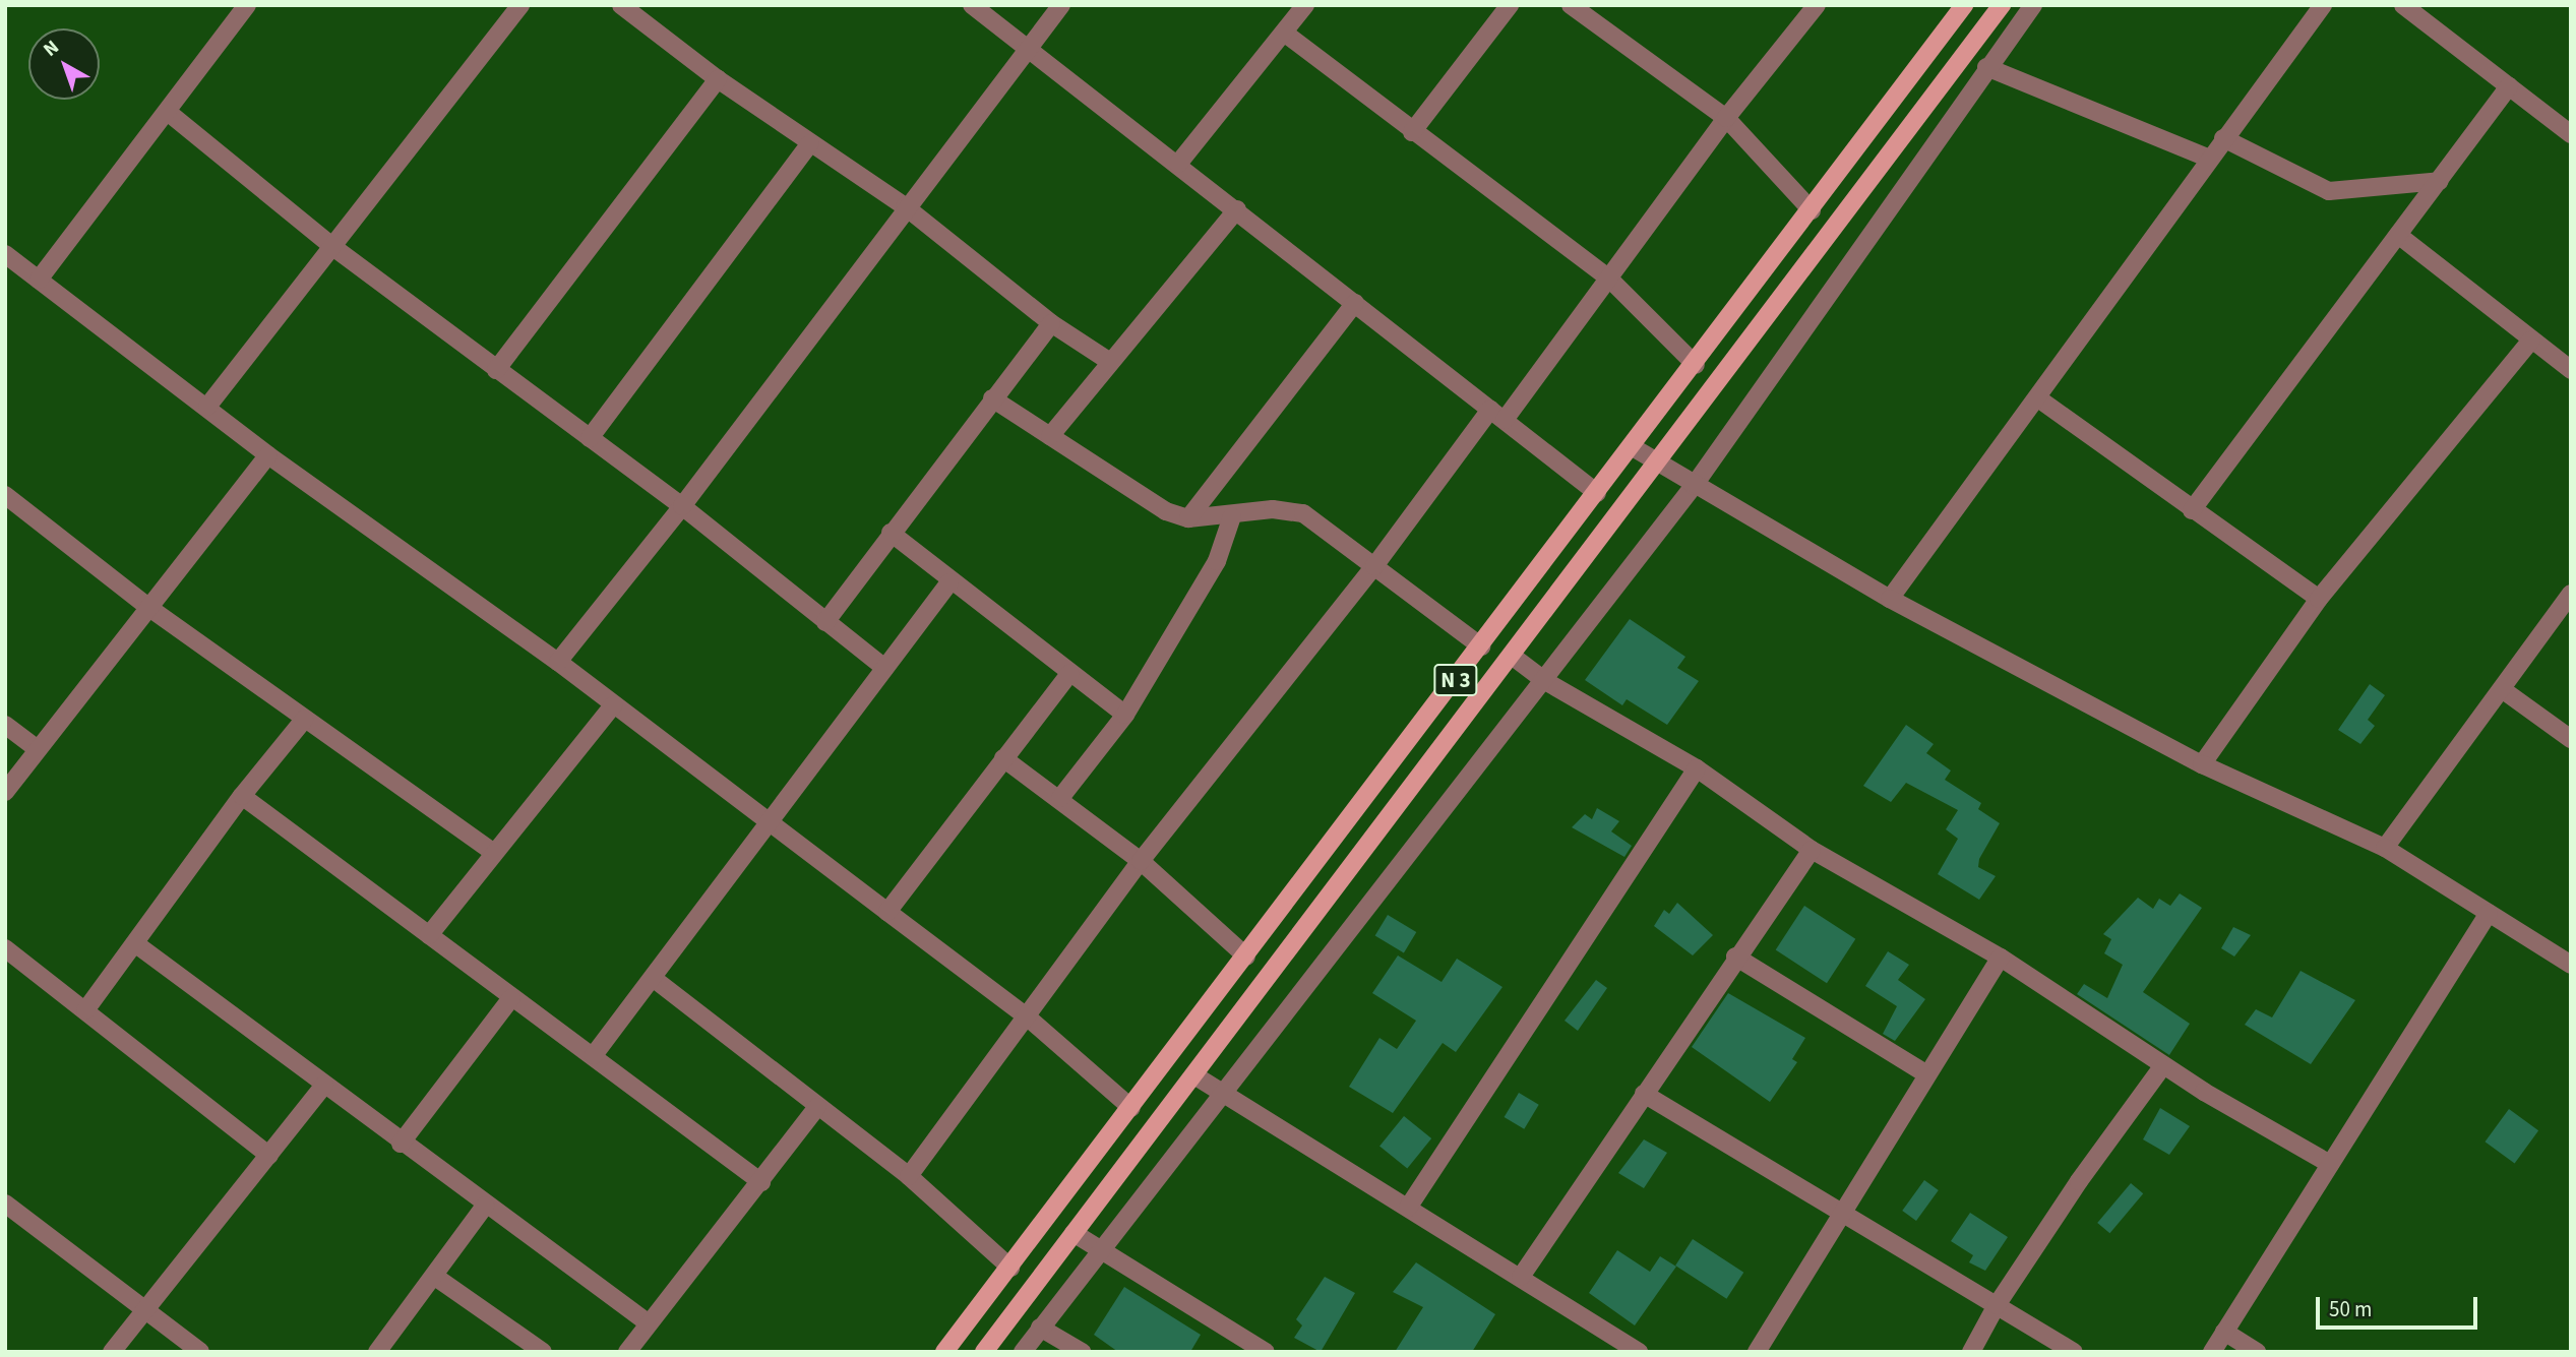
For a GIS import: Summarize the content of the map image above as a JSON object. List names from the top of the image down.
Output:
{
  "streets": {
    "main road": ["N 3"]
  },
  "scale_bar": "50 m",
  "north": "top left"
}
